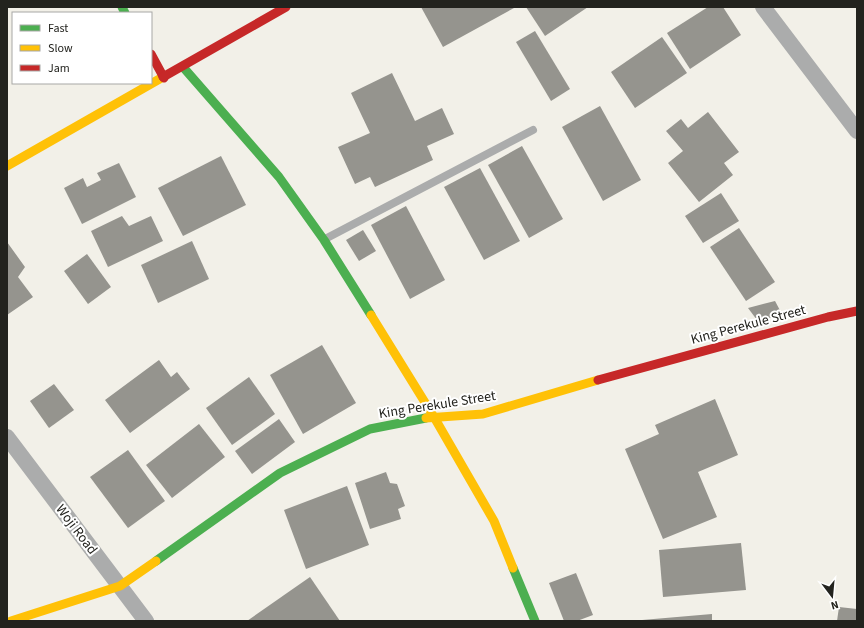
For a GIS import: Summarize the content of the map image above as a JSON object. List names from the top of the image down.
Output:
{
  "streets": {
    "street": ["King Perekule Street", "Woji Road"]
  },
  "crossings": [
    ["King Perekule Street", "Woji Road"]
  ],
  "legend": ["Fast", "Slow", "Jam"],
  "north": "bottom"
}
